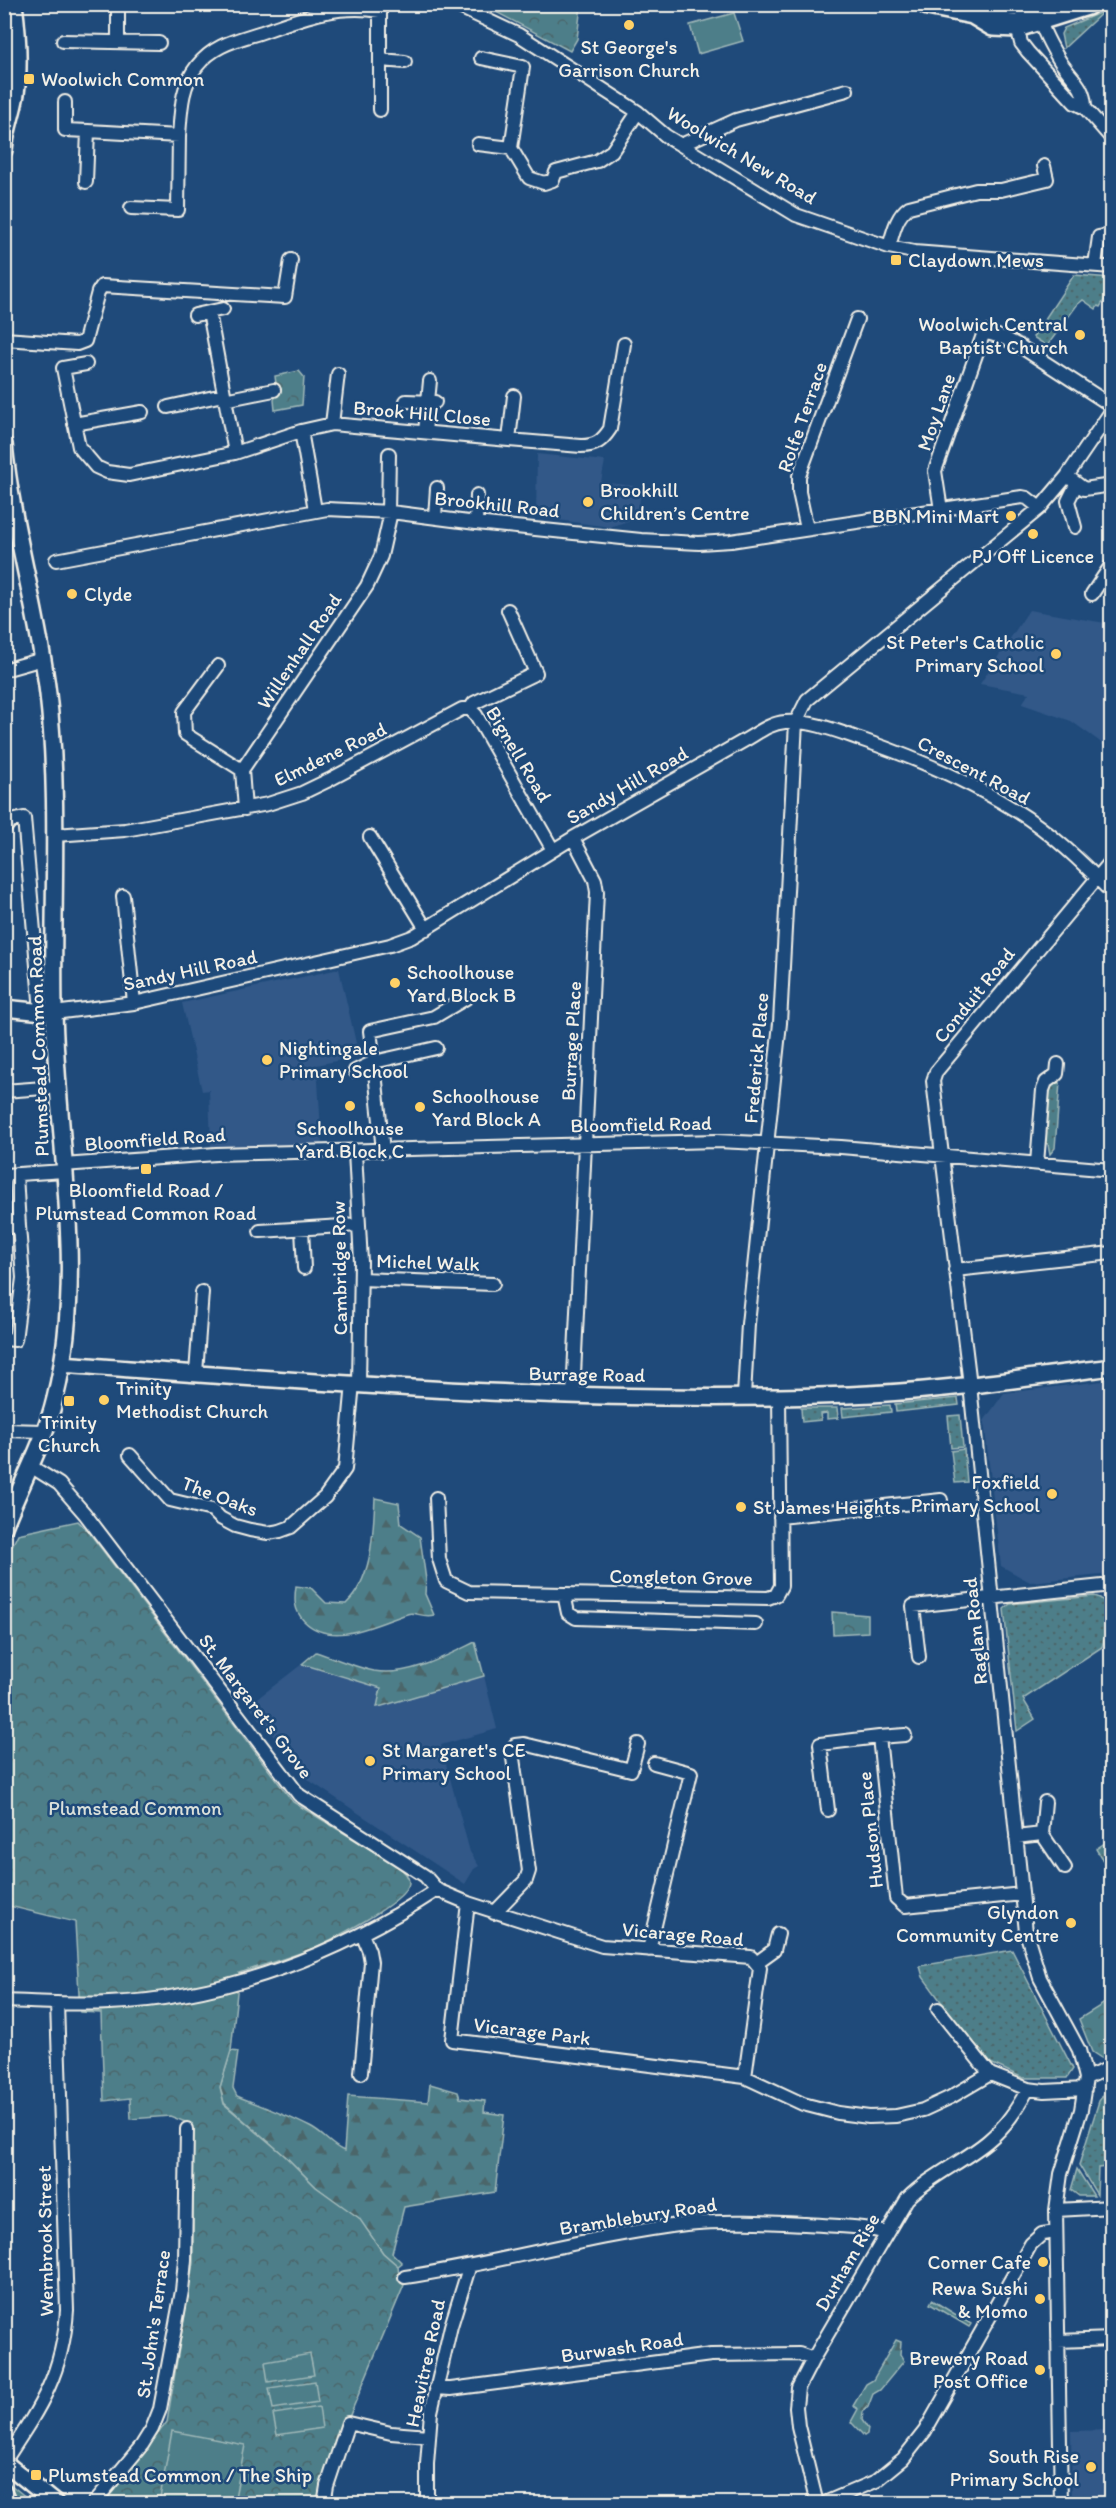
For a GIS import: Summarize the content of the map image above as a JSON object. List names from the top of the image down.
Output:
{
  "streets": {
    "street": [
      "Woolwich New Road",
      "Moy Lane",
      "Brook Hill Close",
      "Rolfe Terrace",
      "Brookhill Road",
      "Willenhall Road",
      "Elmdene Road",
      "Bignell Road",
      "Crescent Road",
      "Sandy Hill Road",
      "Conduit Road",
      "Burrage Place",
      "Plumstead Common Road",
      "Frederick Place",
      "Bloomfield Road",
      "Michel Walk",
      "Cambridge Row",
      "Burrage Road",
      "The Oaks",
      "Congleton Grove",
      "Raglan Road",
      "St. Margaret's Grove",
      "Hudson Place",
      "Vicarage Road",
      "Vicarage Park",
      "Bramblebury Road",
      "Wernbrook Street",
      "Durham Rise",
      "St. John's Terrace",
      "Burwash Road",
      "Heavitree Road"
    ]
  },
  "crossings": [
    ["Moy Lane", "Brookhill Road"],
    ["Rolfe Terrace", "Brookhill Road"],
    ["Brookhill Road", "Willenhall Road"],
    ["Elmdene Road", "Bignell Road"],
    ["Elmdene Road", "Plumstead Common Road"],
    ["Bignell Road", "Sandy Hill Road"],
    ["Crescent Road", "Sandy Hill Road"],
    ["Crescent Road", "Conduit Road"],
    ["Crescent Road", "Frederick Place"],
    ["Sandy Hill Road", "Burrage Place"],
    ["Sandy Hill Road", "Plumstead Common Road"],
    ["Sandy Hill Road", "Frederick Place"],
    ["Conduit Road", "Bloomfield Road"],
    ["Conduit Road", "Raglan Road"],
    ["Burrage Place", "Bloomfield Road"],
    ["Burrage Place", "Burrage Road"],
    ["Plumstead Common Road", "Bloomfield Road"],
    ["Plumstead Common Road", "Burrage Road"],
    ["Plumstead Common Road", "St. Margaret's Grove"],
    ["Frederick Place", "Bloomfield Road"],
    ["Frederick Place", "Burrage Road"],
    ["Bloomfield Road", "Cambridge Row"],
    ["Bloomfield Road", "Raglan Road"],
    ["Michel Walk", "Cambridge Row"],
    ["Cambridge Row", "Burrage Road"],
    ["Cambridge Row", "The Oaks"],
    ["Burrage Road", "The Oaks"],
    ["Burrage Road", "Congleton Grove"],
    ["Burrage Road", "Raglan Road"],
    ["Raglan Road", "Hudson Place"],
    ["St. Margaret's Grove", "Vicarage Road"],
    ["St. Margaret's Grove", "Vicarage Park"],
    ["Vicarage Road", "Vicarage Park"],
    ["Bramblebury Road", "Durham Rise"],
    ["Bramblebury Road", "Heavitree Road"],
    ["Durham Rise", "Burwash Road"],
    ["Burwash Road", "Heavitree Road"]
  ],
  "parks": ["Plumstead Common"],
  "places": {
    "other": [
      "St George's Garrison Church",
      "Woolwich Central Baptist Church",
      "Brookhill Children’s Centre",
      "BBN Mini Mart",
      "PJ Off Licence",
      "Clyde",
      "St Peter's Catholic Primary School",
      "Schoolhouse Yard Block B",
      "Nightingale Primary School",
      "Schoolhouse Yard Block C",
      "Schoolhouse Yard Block A",
      "Trinity Methodist Church",
      "Foxfield Primary School",
      "St James Heights",
      "St Margaret's CE Primary School",
      "Glyndon Community Centre",
      "Corner Cafe",
      "Rewa Sushi & Momo",
      "Brewery Road Post Office",
      "South Rise Primary School"
    ],
    "transit": [
      "Woolwich Common",
      "Claydown Mews",
      "Bloomfield Road / Plumstead Common Road",
      "Trinity Church",
      "Plumstead Common / The Ship"
    ]
  }
}
